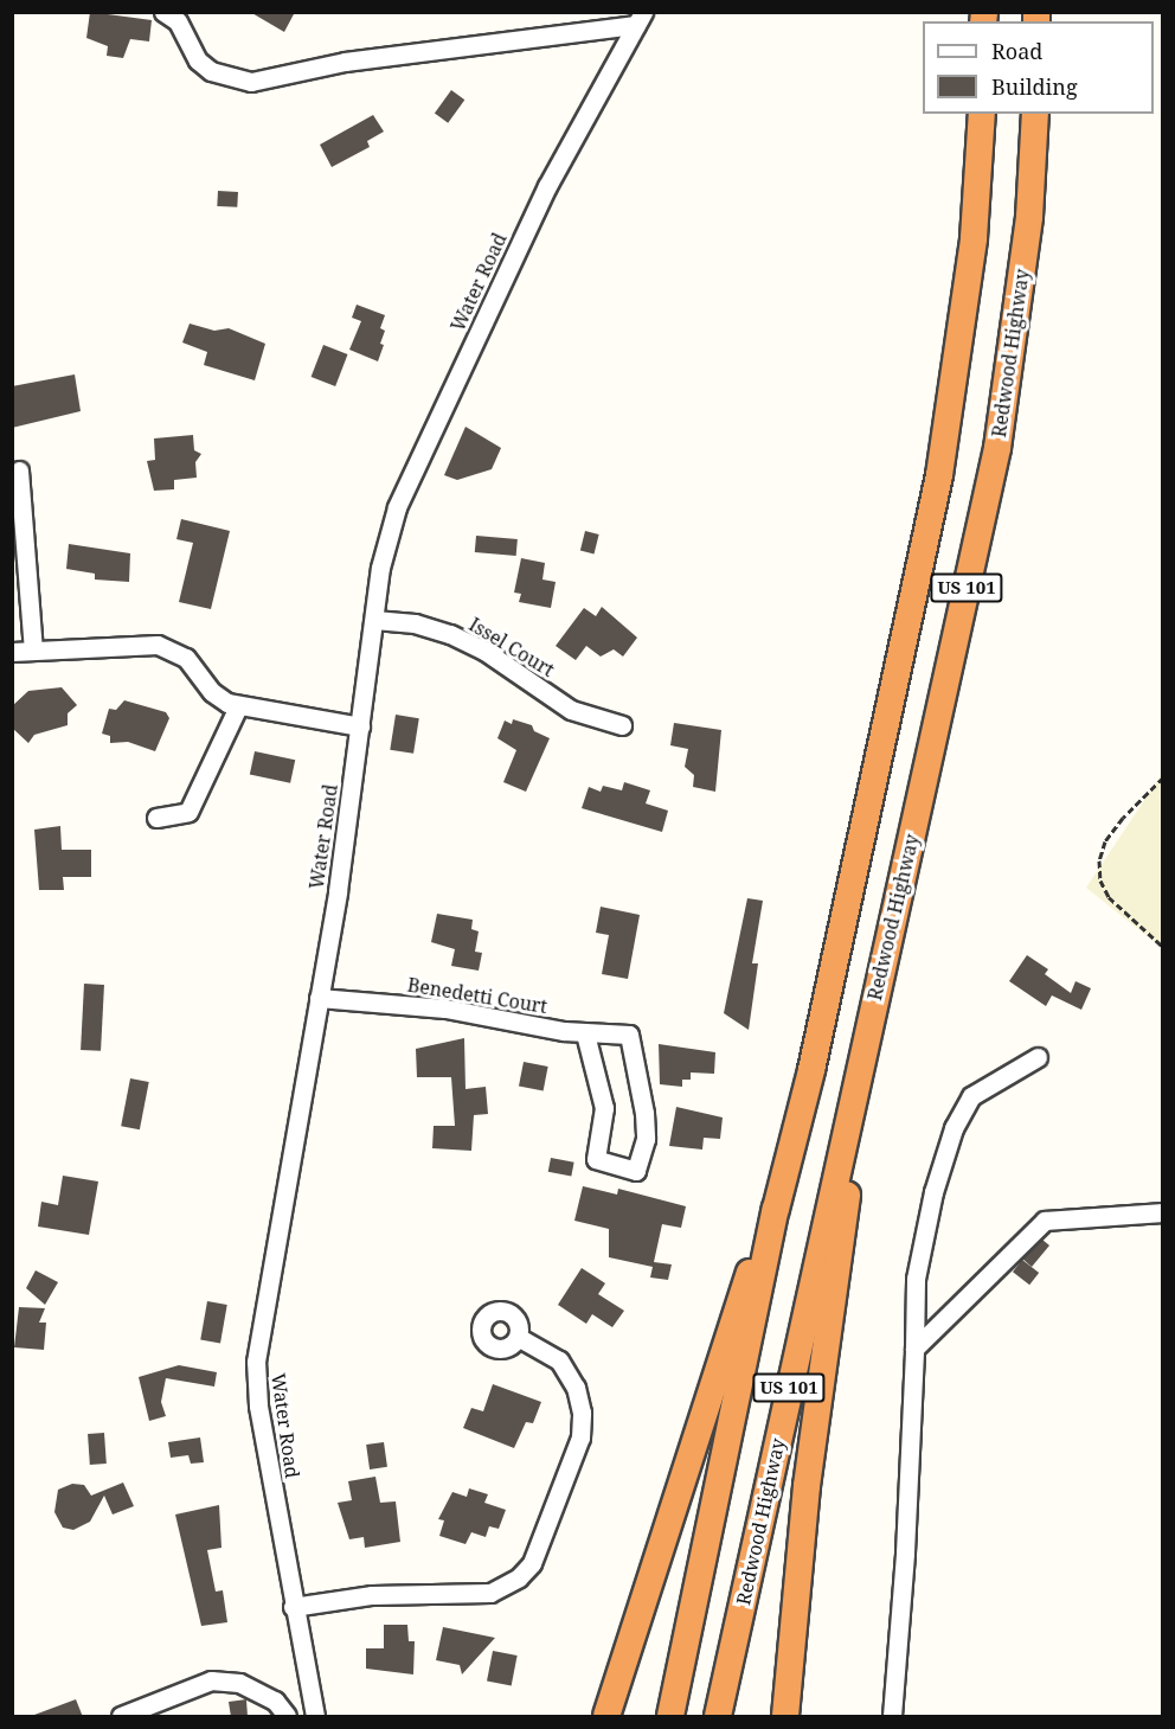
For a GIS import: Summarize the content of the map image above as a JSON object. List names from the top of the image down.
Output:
{
  "streets": {
    "highway": ["Redwood Highway", "US 101"],
    "street": ["Water Road", "Issel Court", "Benedetti Court"]
  },
  "crossings": [
    ["Water Road", "Issel Court"],
    ["Water Road", "Benedetti Court"]
  ],
  "legend": ["Road", "Building"]
}
